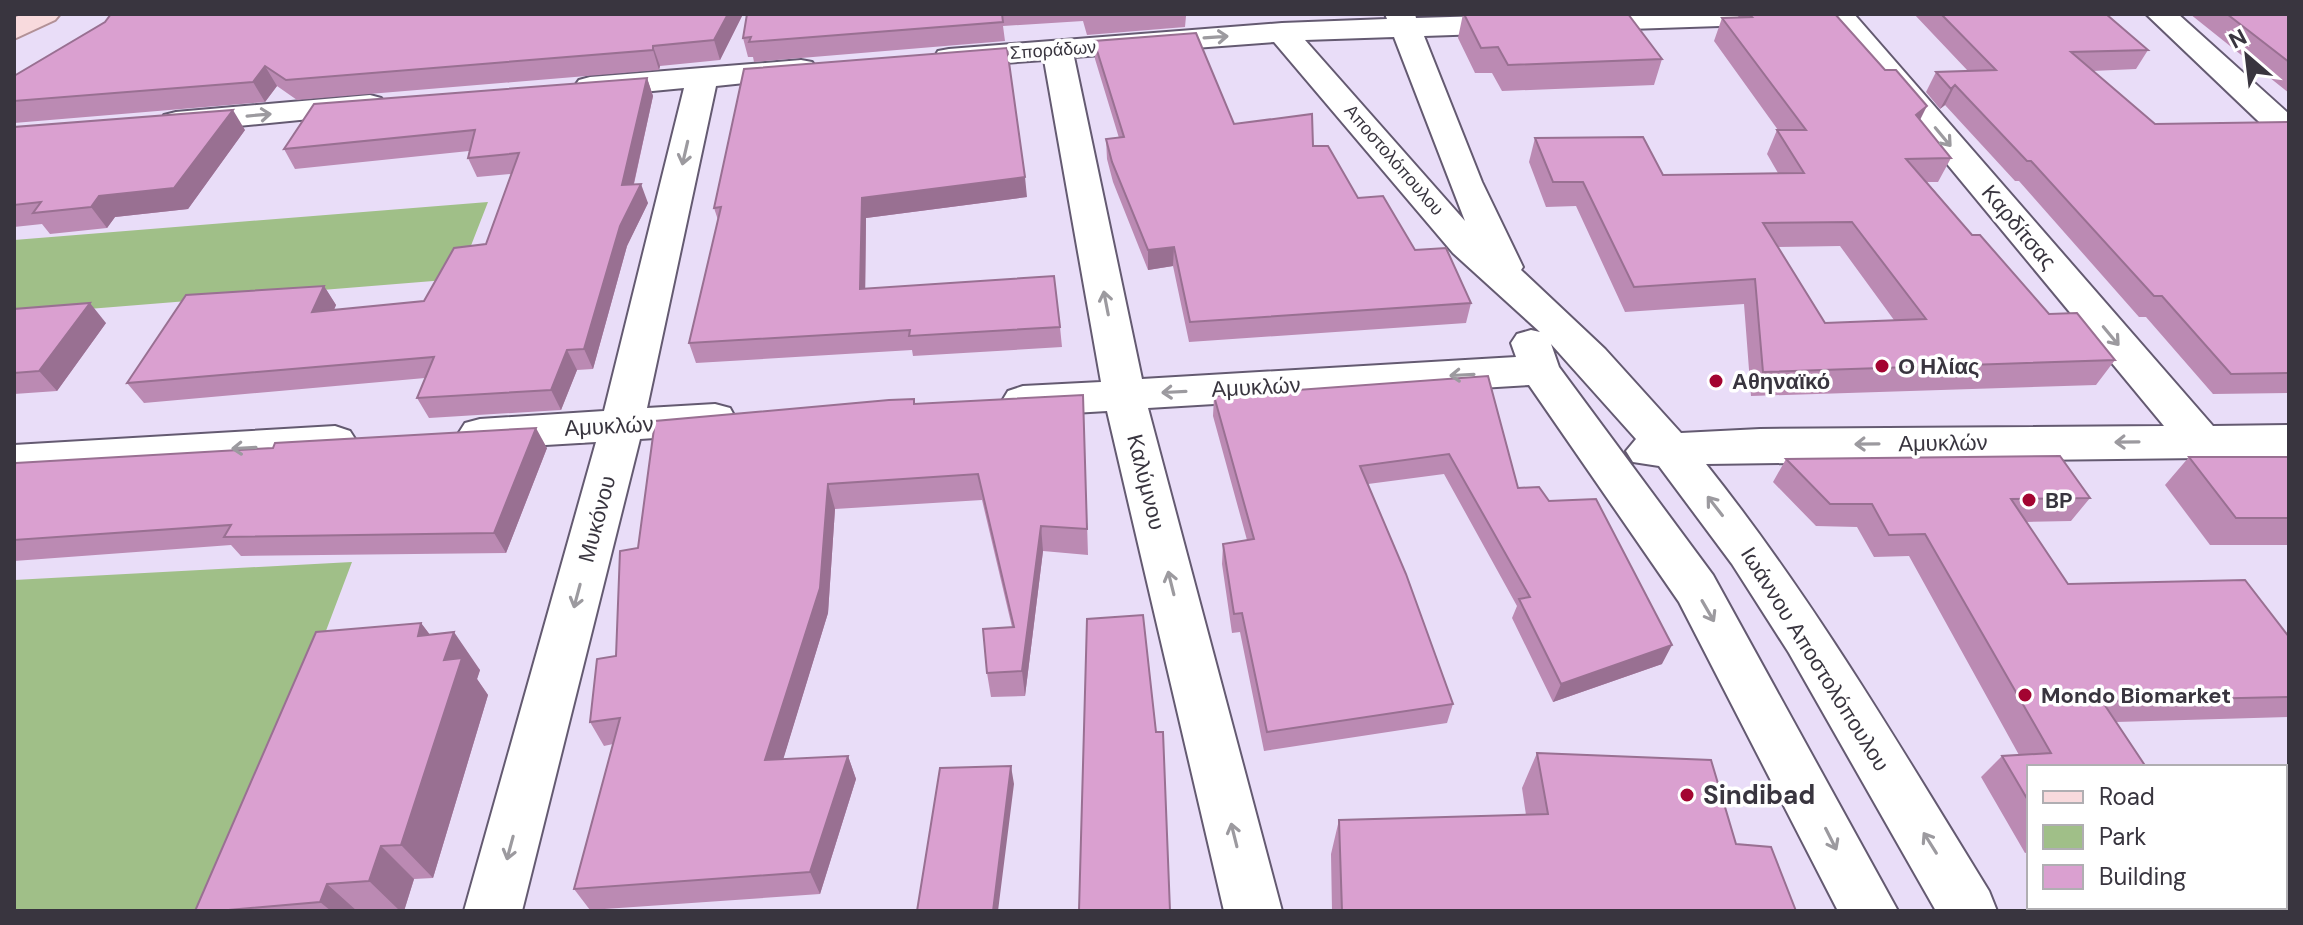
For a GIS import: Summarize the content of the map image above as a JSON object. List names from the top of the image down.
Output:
{
  "streets": {
    "street": [
      "Σποράδων",
      "Αποστολόπουλου",
      "Καρδίτσας",
      "Αμυκλών",
      "Καλύμνου",
      "Μυκόνου",
      "Ιωάννου Αποστολόπουλου"
    ]
  },
  "crossings": [
    ["Σποράδων", "Αποστολόπουλου"],
    ["Σποράδων", "Καλύμνου"],
    ["Σποράδων", "Ιωάννου Αποστολόπουλου"],
    ["Αποστολόπουλου", "Ιωάννου Αποστολόπουλου"],
    ["Καρδίτσας", "Αμυκλών"],
    ["Αμυκλών", "Καλύμνου"],
    ["Αμυκλών", "Μυκόνου"],
    ["Αμυκλών", "Ιωάννου Αποστολόπουλου"]
  ],
  "one_way": ["Αμυκλών", "Καλύμνου", "Μυκόνου"],
  "places": [
    "Ο Ηλίας",
    "Αθηναϊκό",
    "BP",
    "Mondo Biomarket",
    "Sindibad"
  ],
  "legend": ["Road", "Park", "Building"],
  "north": "top left"
}
